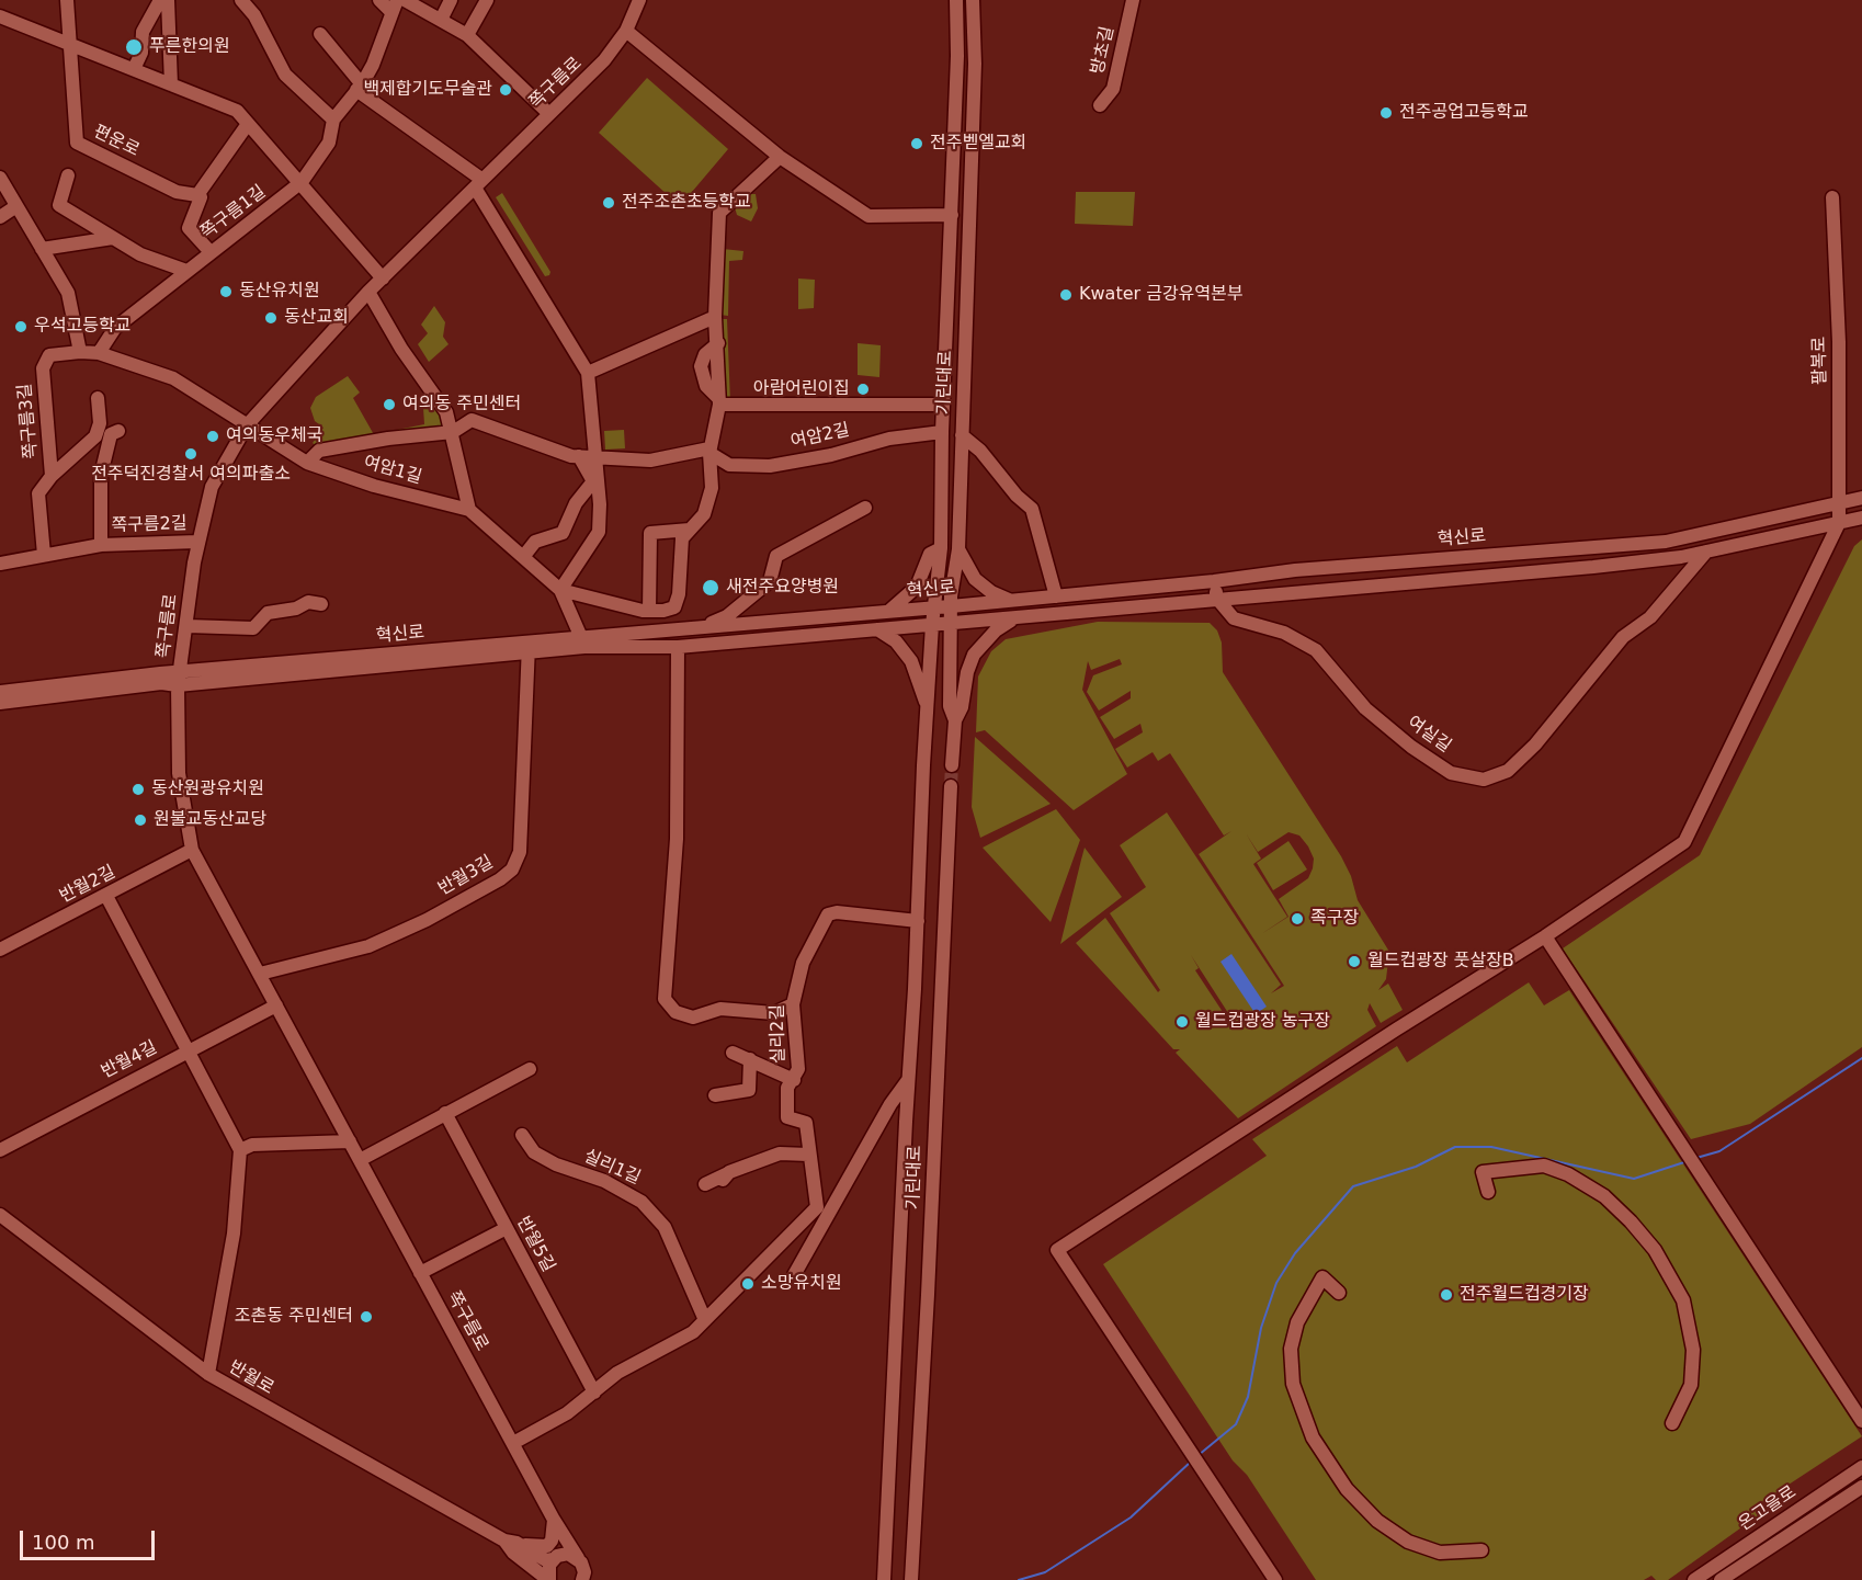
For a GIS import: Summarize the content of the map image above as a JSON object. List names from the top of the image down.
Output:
{
  "streets": {
    "street": [
      "방초길",
      "쪽구름로",
      "편운로",
      "쪽구름1길",
      "팔복로",
      "기린대로",
      "쪽구름3길",
      "여암2길",
      "여암1길",
      "쪽구름2길",
      "혁신로",
      "여실길",
      "반월3길",
      "반월2길",
      "실리2길",
      "반월4길",
      "실리1길",
      "반월5길",
      "반월로",
      "온고을로"
    ]
  },
  "crossings": [
    ["쪽구름로", "여암1길"],
    ["쪽구름로", "쪽구름2길"],
    ["쪽구름로", "혁신로"],
    ["쪽구름로", "반월3길"],
    ["쪽구름로", "반월2길"],
    ["쪽구름로", "반월4길"],
    ["팔복로", "혁신로"],
    ["기린대로", "여암2길"],
    ["기린대로", "혁신로"],
    ["기린대로", "실리2길"],
    ["여암1길", "혁신로"],
    ["혁신로", "여실길"],
    ["혁신로", "반월3길"]
  ],
  "places": [
    "푸른한의원",
    "백제합기도무술관",
    "전주공업고등학교",
    "전주벧엘교회",
    "전주조촌초등학교",
    "동산유치원",
    "Kwater 금강유역본부",
    "동산교회",
    "우석고등학교",
    "아람어린이집",
    "여의동 주민센터",
    "여의동우체국",
    "전주덕진경찰서 여의파출소",
    "새전주요양병원",
    "동산원광유치원",
    "원불교동산교당",
    "족구장",
    "월드컵광장 풋살장B",
    "월드컵광장 농구장",
    "소망유치원",
    "전주월드컵경기장",
    "조촌동 주민센터"
  ],
  "scale_bar": "100 m"
}
